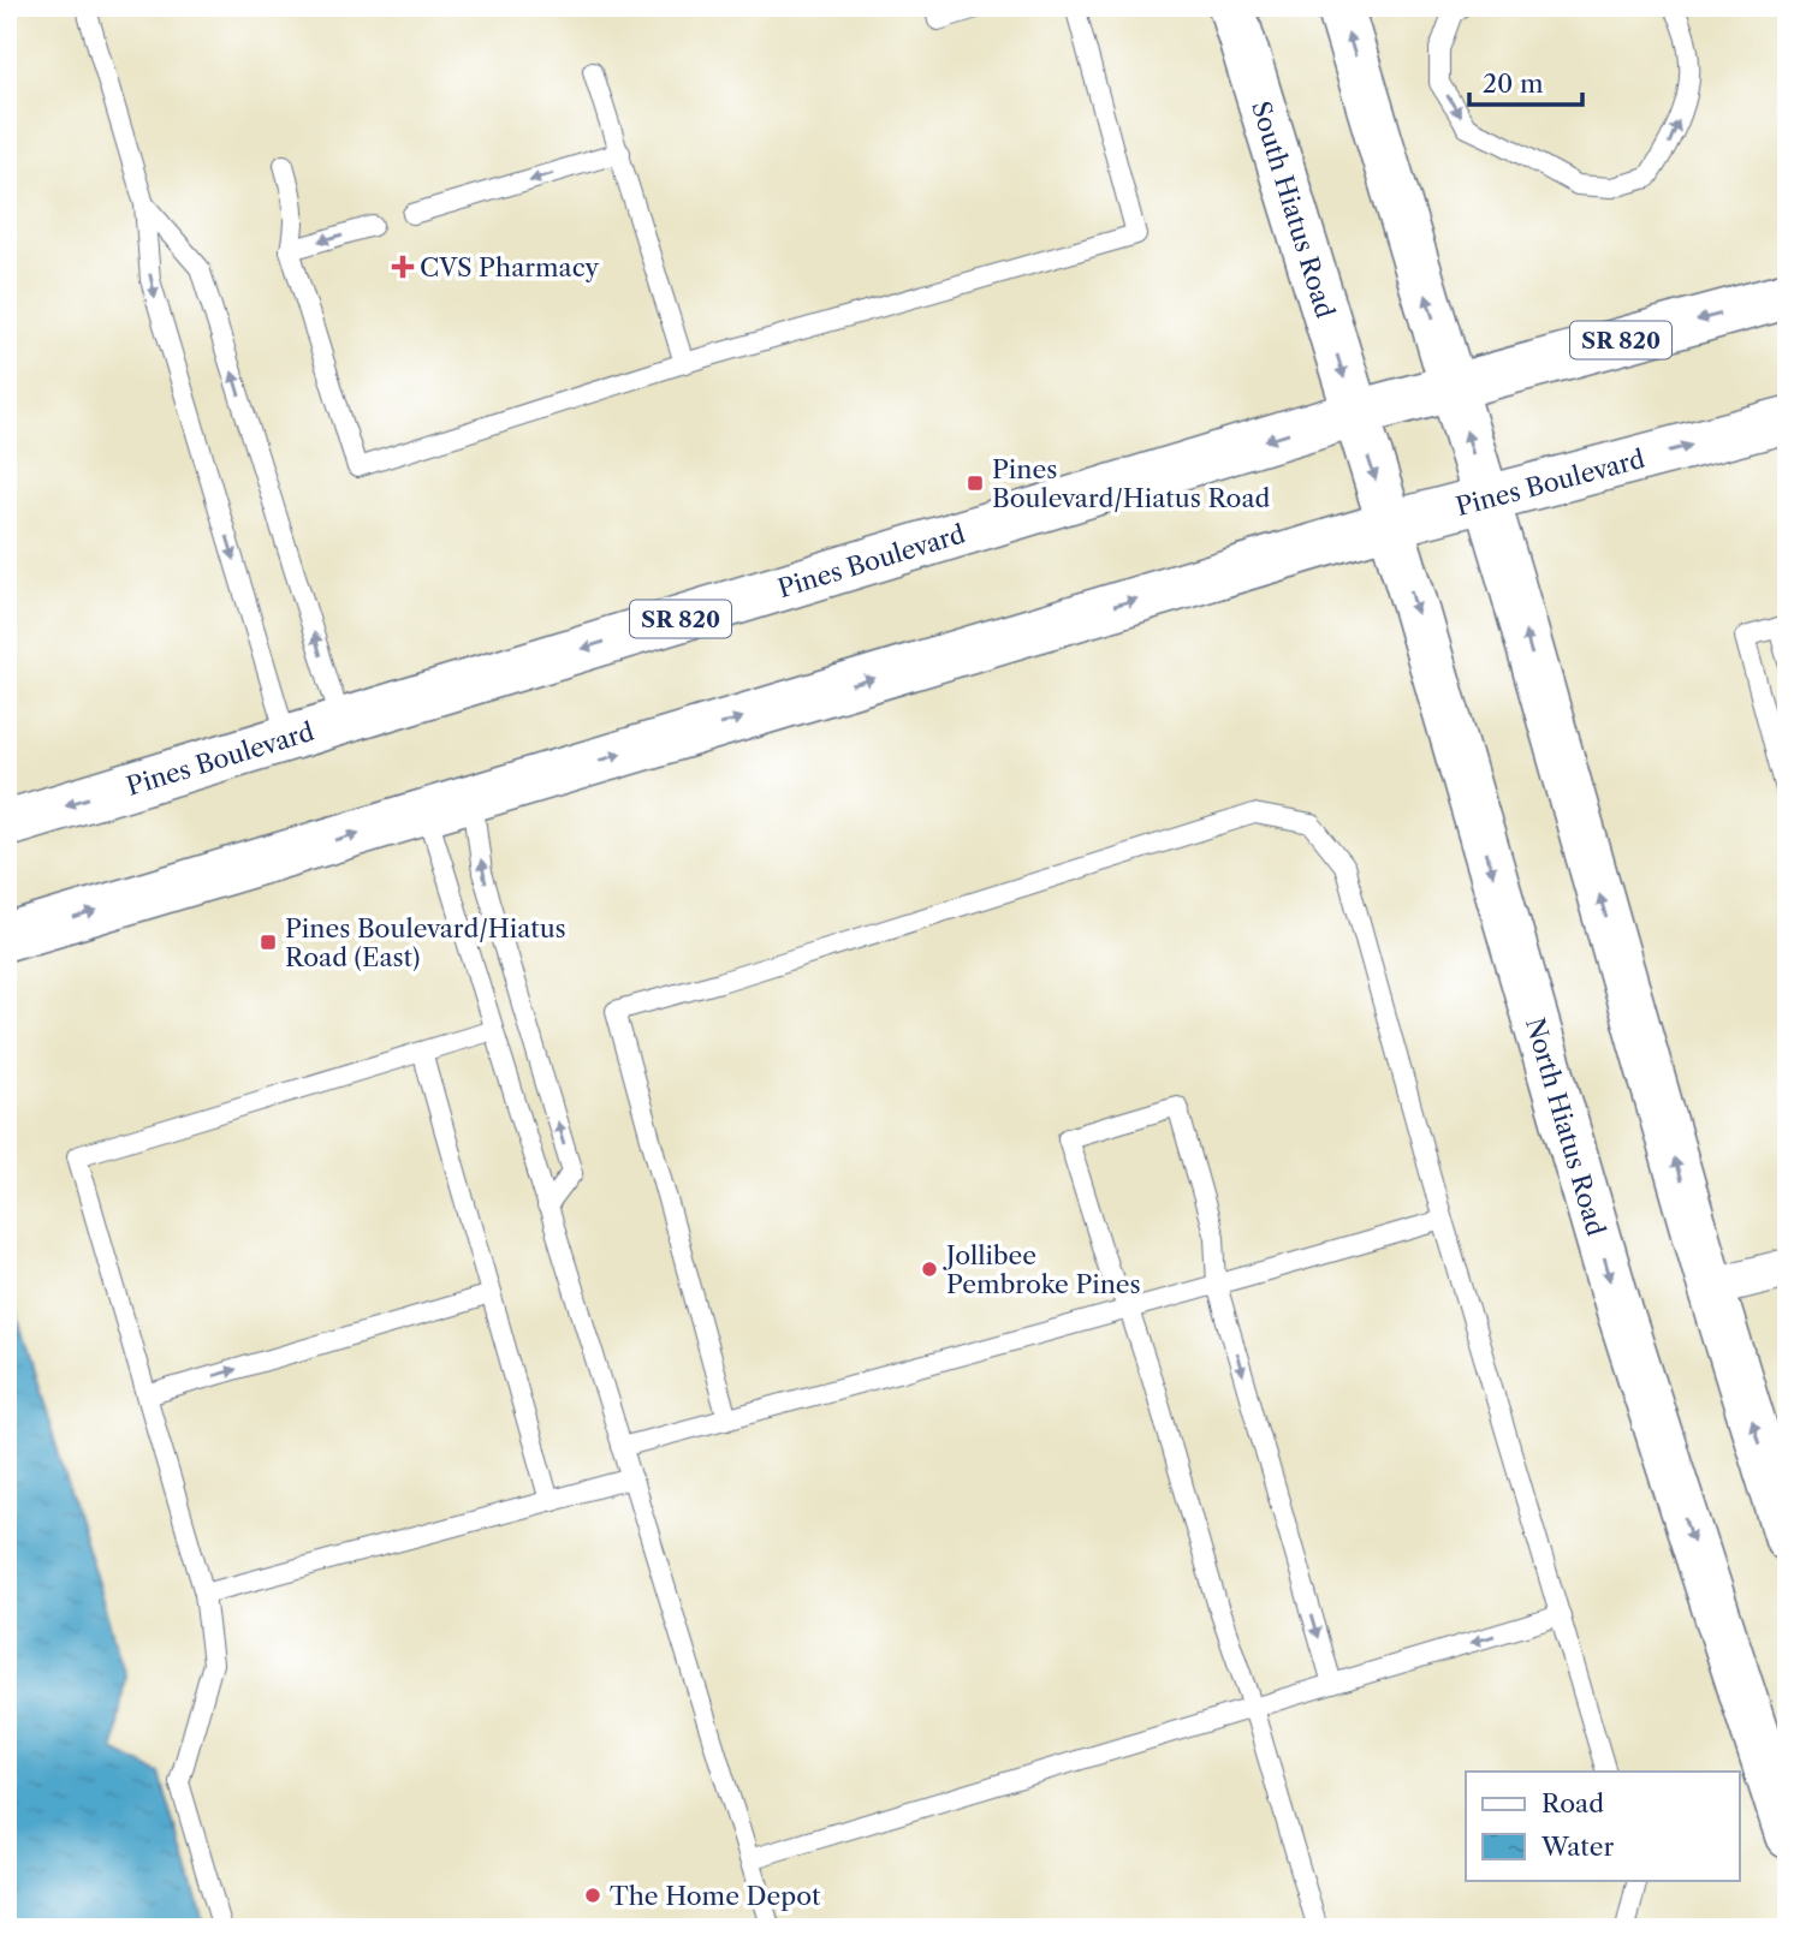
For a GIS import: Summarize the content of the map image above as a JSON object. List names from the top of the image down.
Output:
{
  "streets": {
    "main road": [
      "South Hiatus Road",
      "SR 820",
      "Pines Boulevard",
      "North Hiatus Road"
    ]
  },
  "crossings": [
    ["South Hiatus Road", "Pines Boulevard"],
    ["South Hiatus Road", "North Hiatus Road"],
    ["Pines Boulevard", "North Hiatus Road"]
  ],
  "places": {
    "health": ["CVS Pharmacy"],
    "transit": ["Pines Boulevard/Hiatus Road", "Pines Boulevard/Hiatus Road (East)"],
    "other": ["Jollibee Pembroke Pines", "The Home Depot"]
  },
  "legend": ["Road", "Water"],
  "scale_bar": "20 m"
}
